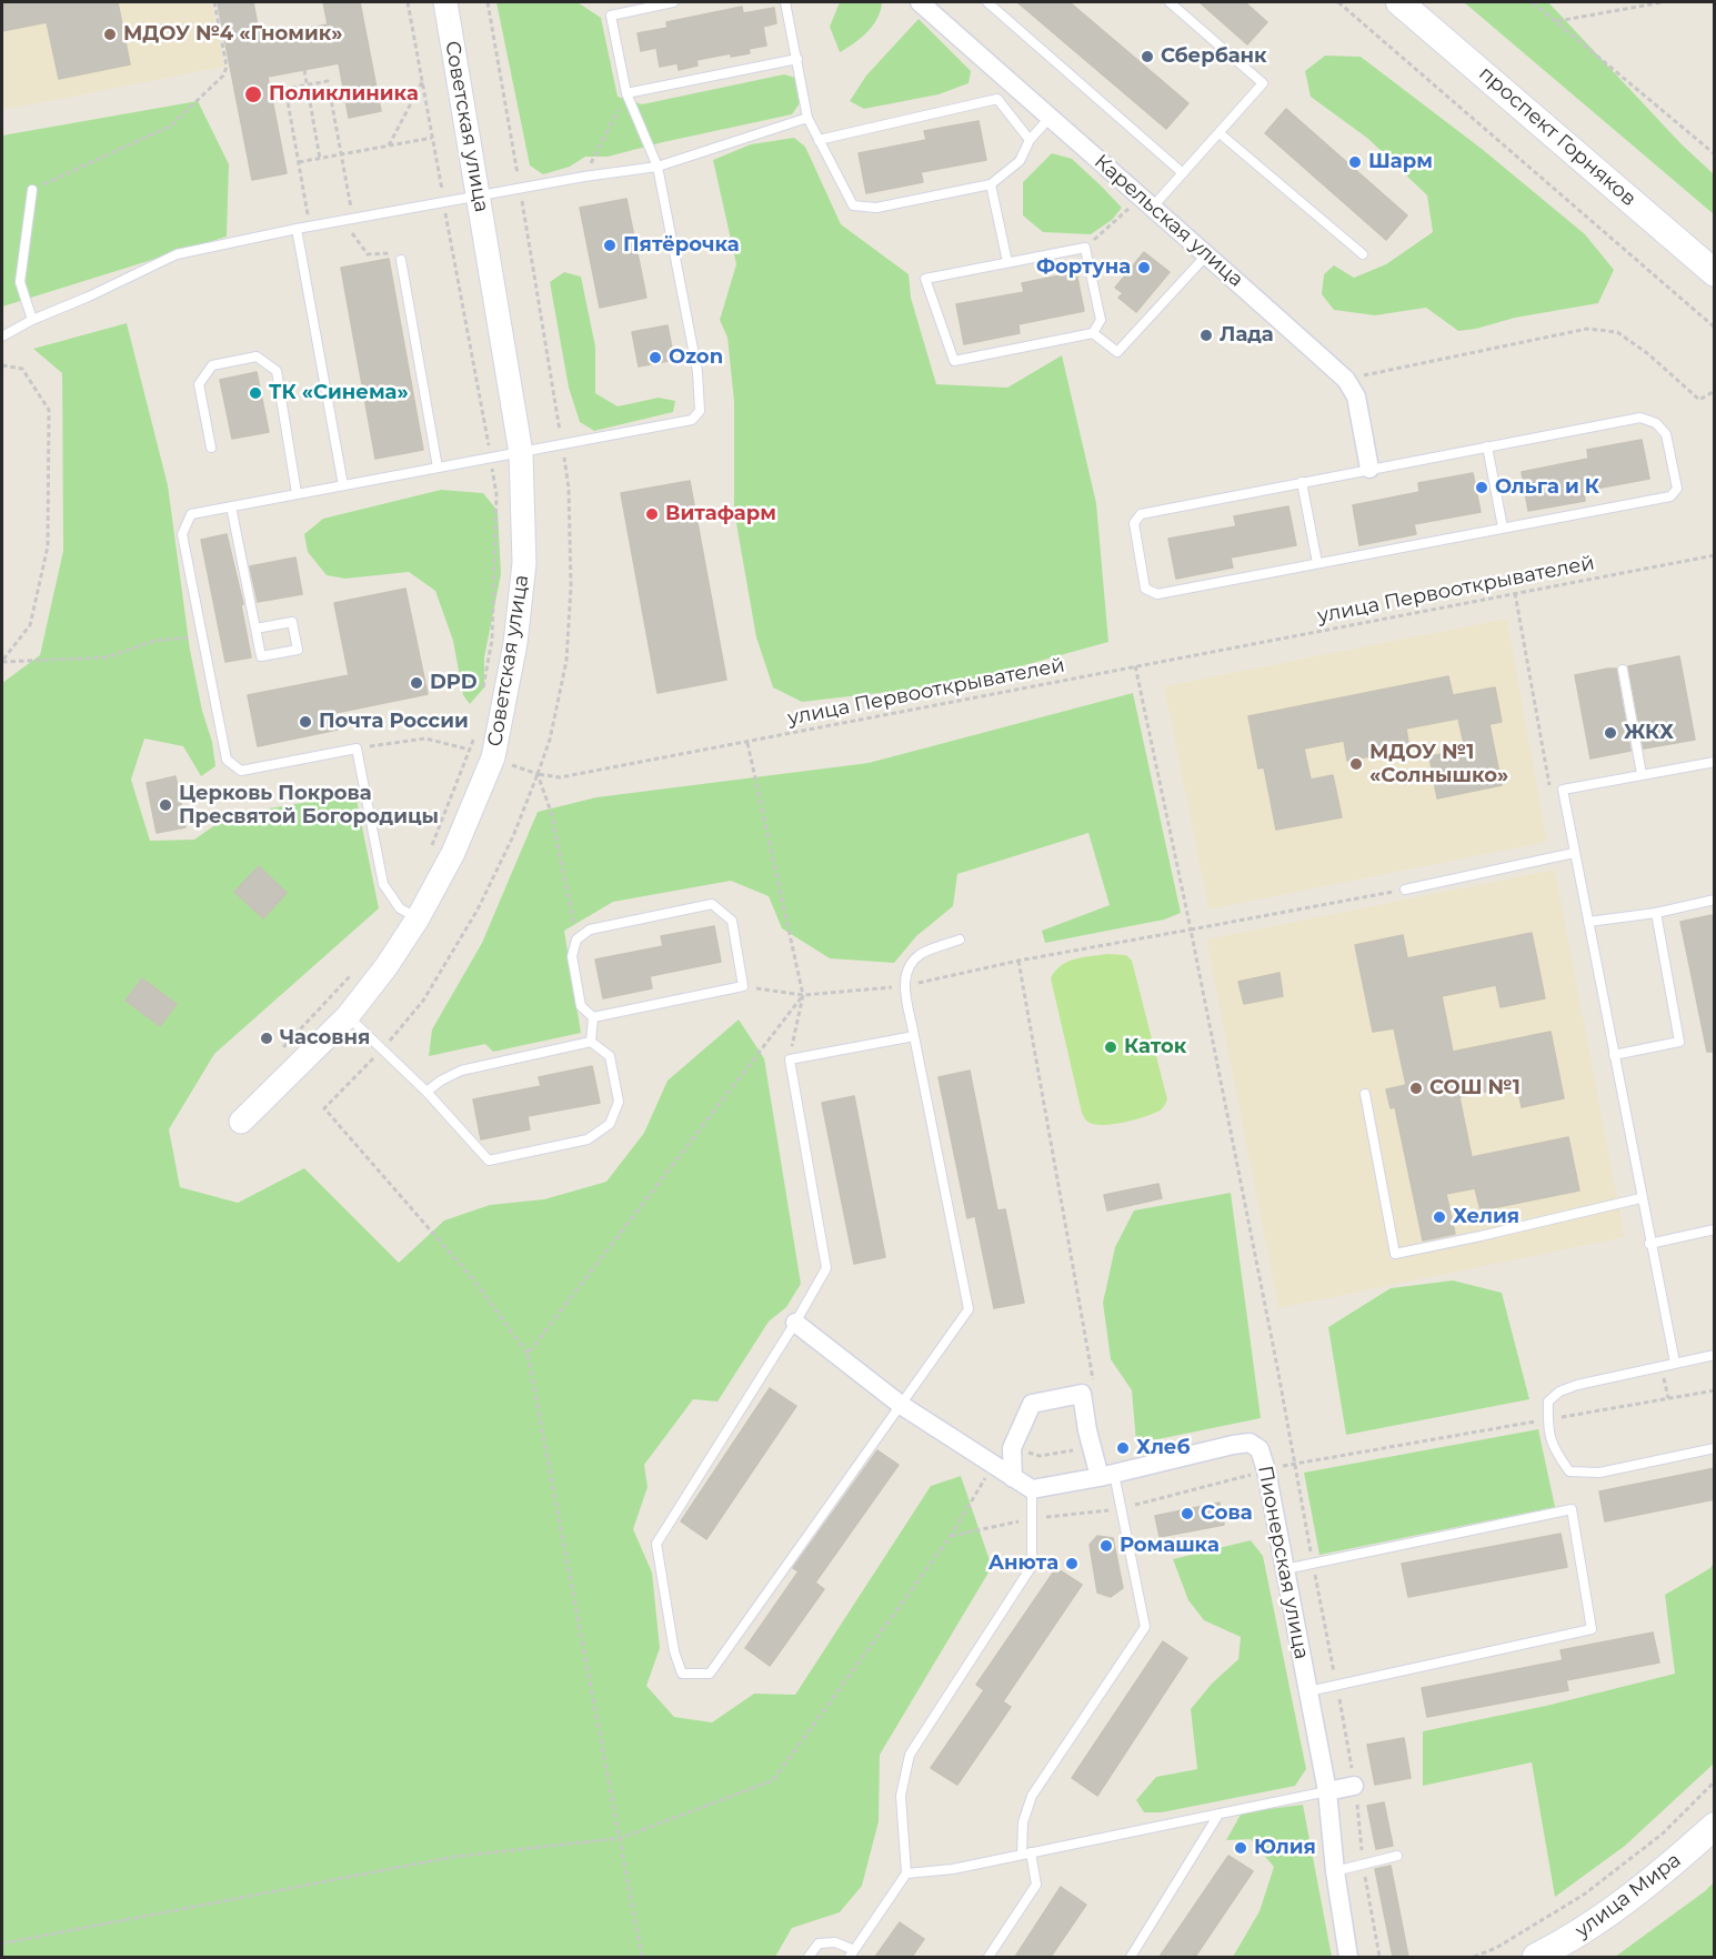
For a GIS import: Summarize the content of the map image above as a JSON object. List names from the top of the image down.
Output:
{
  "streets": {
    "main road": ["проспект Горняков", "улица Мира"],
    "street": ["Советская улица", "Карельская улица", "Пионерская улица"],
    "path": ["улица Первооткрывателей"]
  },
  "crossings": [
    ["Советская улица", "улица Первооткрывателей"]
  ],
  "places": [
    "МДОУ №4 «Гномик»",
    "Сбербанк",
    "Поликлиника",
    "Шарм",
    "Пятёрочка",
    "Фортуна",
    "Лада",
    "Ozon",
    "ТК «Синема»",
    "Ольга и К",
    "Витафарм",
    "DPD",
    "Почта России",
    "ЖКХ",
    "МДОУ №1 «Солнышко»",
    "Церковь Покрова Пресвятой Богородицы",
    "Часовня",
    "Каток",
    "СОШ №1",
    "Хелия",
    "Хлеб",
    "Сова",
    "Ромашка",
    "Анюта",
    "Юлия"
  ]
}
